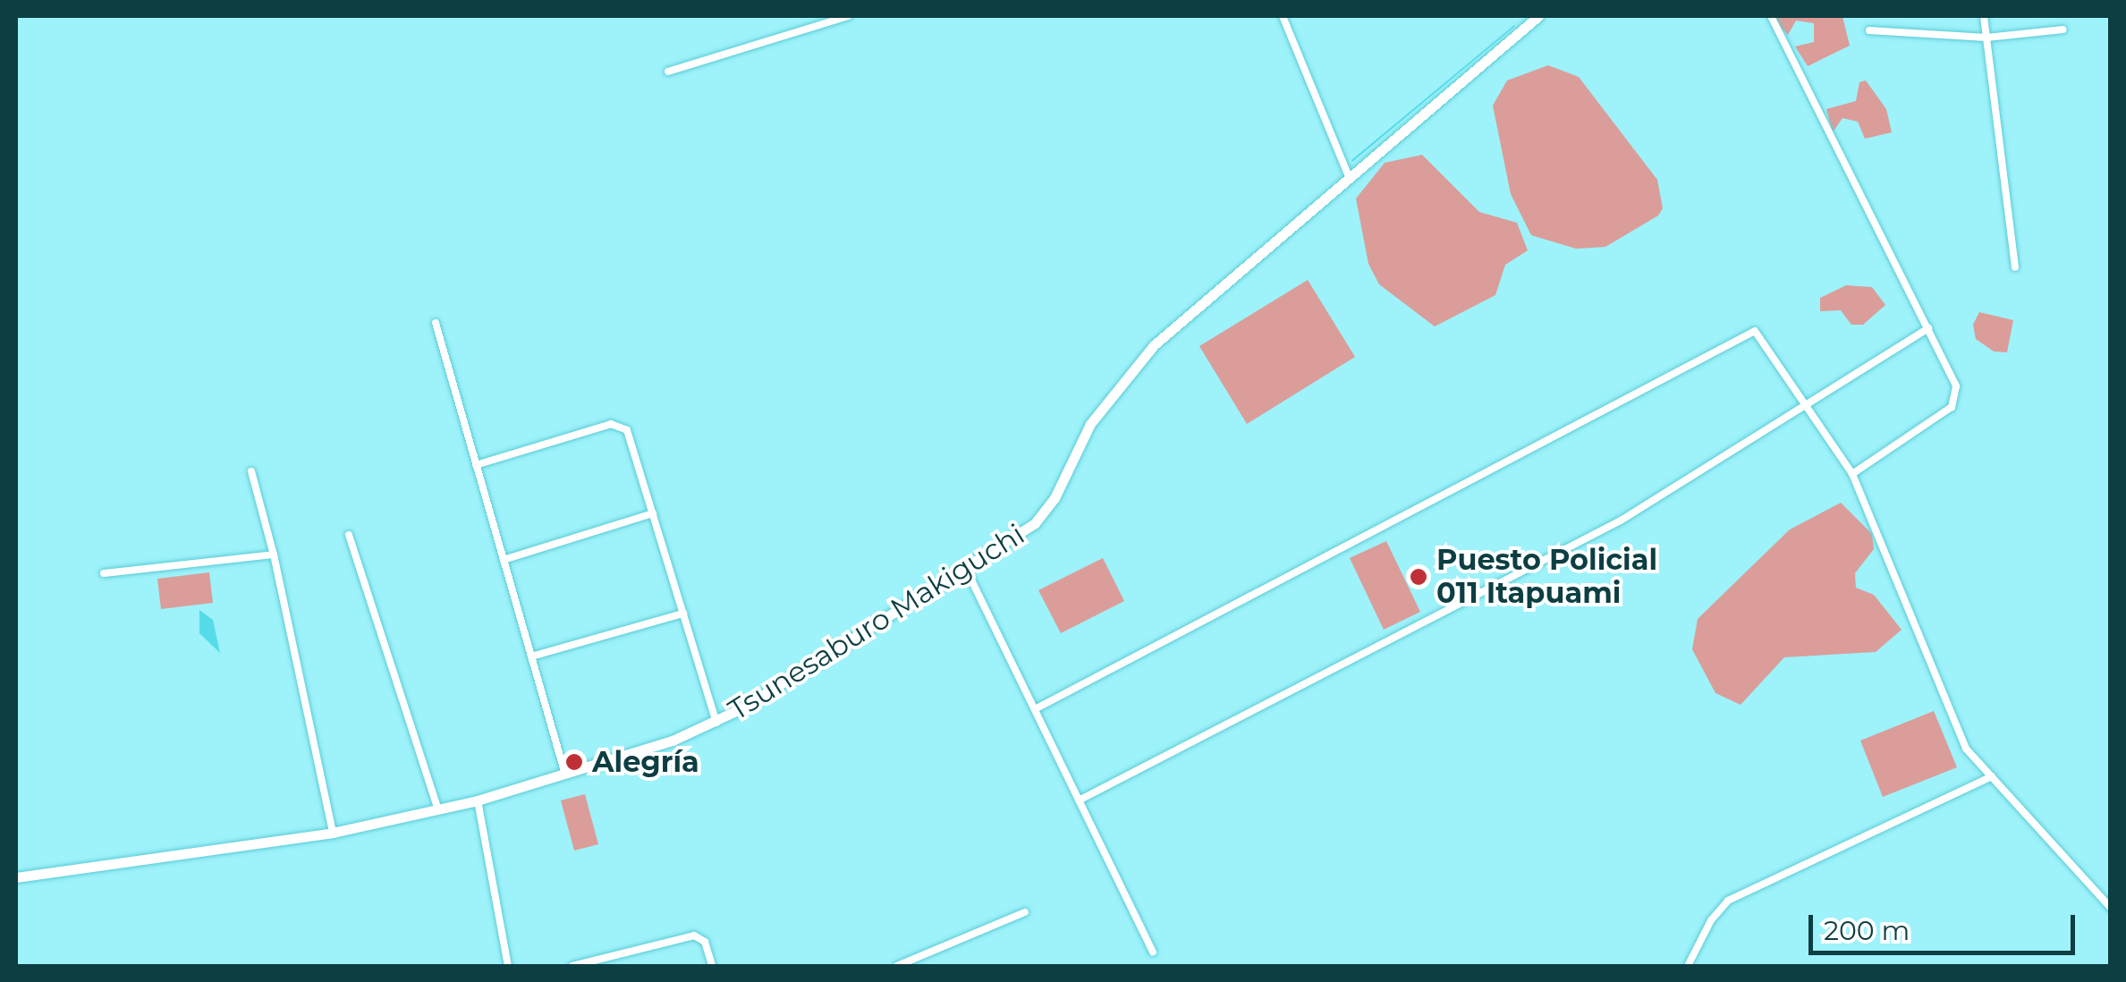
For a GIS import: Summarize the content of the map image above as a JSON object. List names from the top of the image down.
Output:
{
  "streets": {
    "street": ["Tsunesaburo Makiguchi"]
  },
  "places": ["Puesto Policial 011 Itapuami", "Alegría"],
  "scale_bar": "200 m"
}
